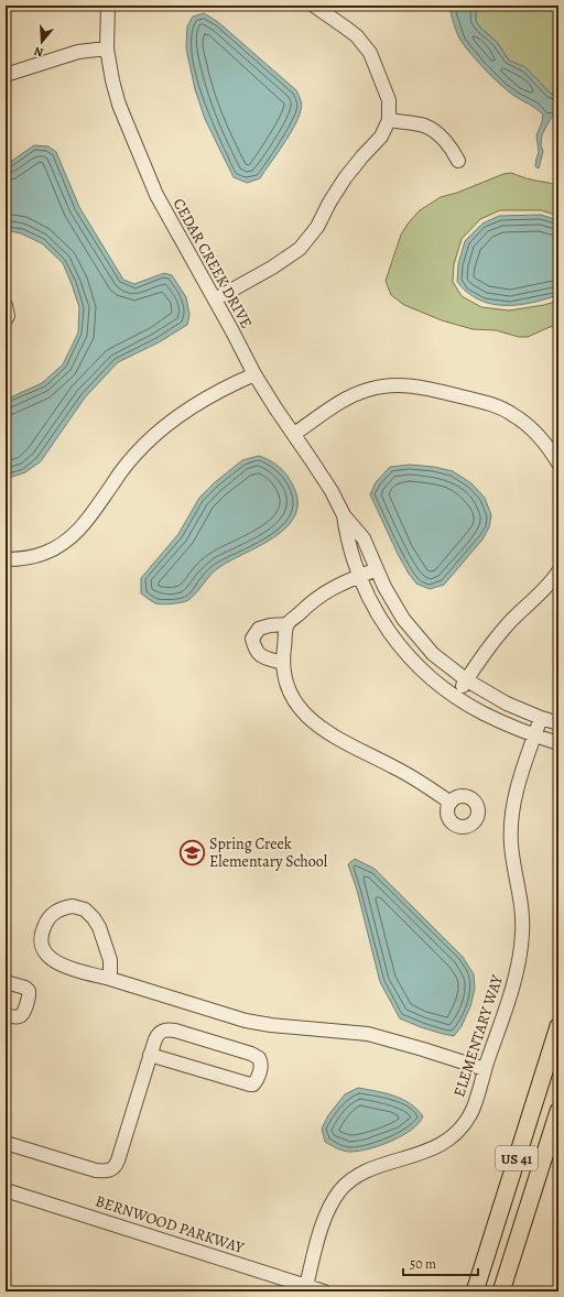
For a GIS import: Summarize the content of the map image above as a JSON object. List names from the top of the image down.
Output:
{
  "streets": {
    "main road": ["US 41"],
    "street": ["CEDAR CREEK DRIVE", "ELEMENTARY WAY", "BERNWOOD PARKWAY"]
  },
  "crossings": [
    ["CEDAR CREEK DRIVE", "ELEMENTARY WAY"],
    ["ELEMENTARY WAY", "BERNWOOD PARKWAY"]
  ],
  "places": {
    "school or university": ["Spring Creek Elementary School"]
  },
  "scale_bar": "50 m",
  "north": "bottom"
}
